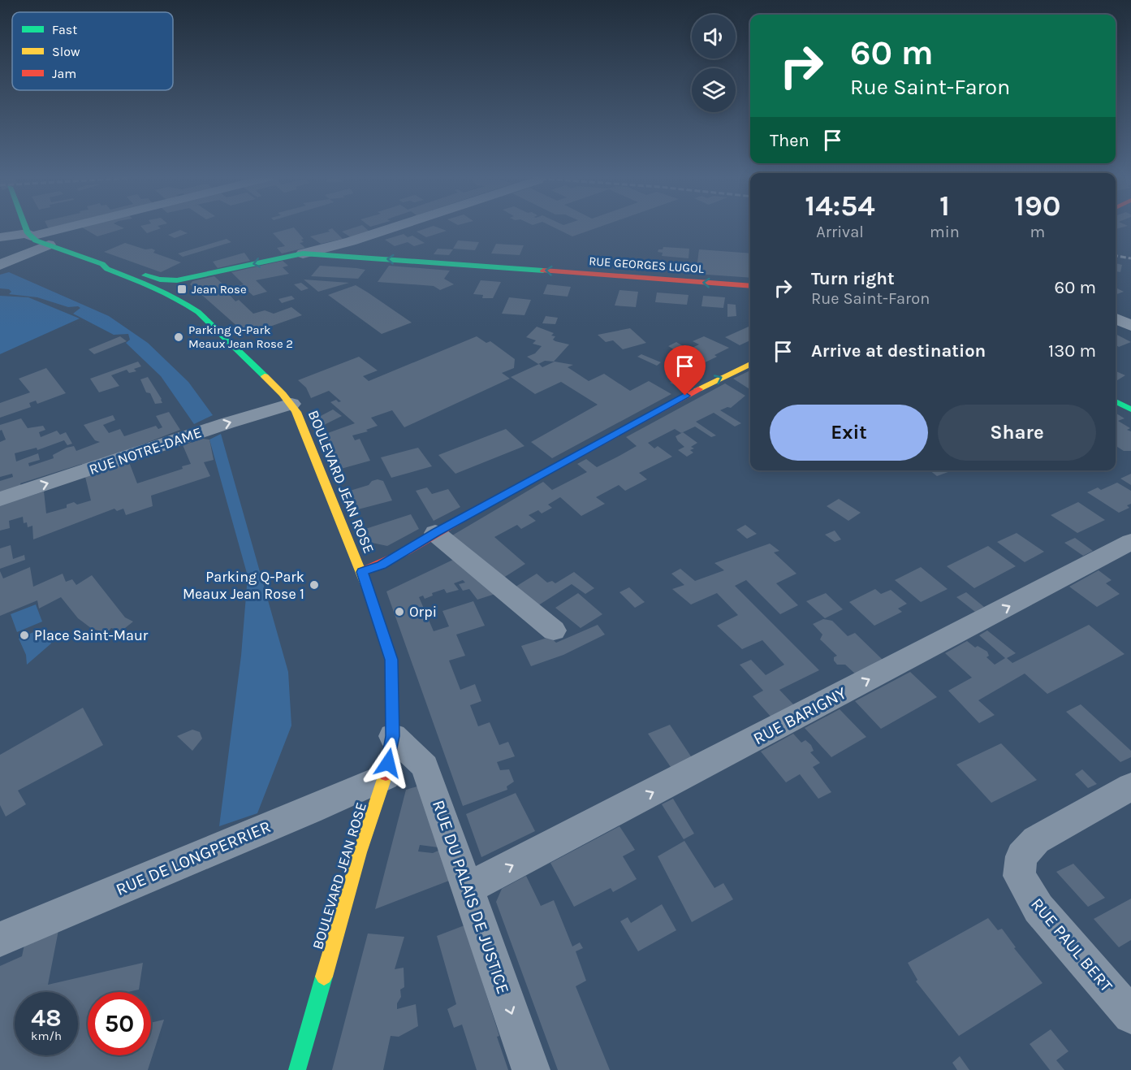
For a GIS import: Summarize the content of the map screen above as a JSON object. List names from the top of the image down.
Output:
{
  "streets": {
    "main road": ["RUE GEORGES LUGOL", "BOULEVARD JEAN ROSE"],
    "street": [
      "RUE NOTRE-DAME",
      "RUE BARIGNY",
      "RUE DE LONGPERRIER",
      "RUE DU PALAIS DE JUSTICE",
      "RUE PAUL BERT"
    ]
  },
  "crossings": [
    ["RUE GEORGES LUGOL", "BOULEVARD JEAN ROSE"],
    ["RUE NOTRE-DAME", "BOULEVARD JEAN ROSE"],
    ["BOULEVARD JEAN ROSE", "RUE DE LONGPERRIER"],
    ["BOULEVARD JEAN ROSE", "RUE DU PALAIS DE JUSTICE"],
    ["RUE BARIGNY", "RUE DU PALAIS DE JUSTICE"]
  ],
  "one_way": [
    "RUE GEORGES LUGOL",
    "RUE NOTRE-DAME",
    "RUE BARIGNY",
    "RUE DU PALAIS DE JUSTICE"
  ],
  "places": {
    "transit": ["Jean Rose"],
    "other": [
      "Parking Q-Park Meaux Jean Rose 2",
      "Parking Q-Park Meaux Jean Rose 1",
      "Orpi",
      "Place Saint-Maur"
    ]
  },
  "legend": ["Fast", "Slow", "Jam"],
  "page": {
    "turn": ["60 m", "Rue Saint-Faron"],
    "then": "Then",
    "eta": [
      "14:54",
      "Arrival",
      "1",
      "min",
      "190",
      "m"
    ],
    "list": [
      {
        "name": "Turn right",
        "note": "Rue Saint-Faron",
        "value": "60 m"
      },
      {
        "name": "Arrive at destination",
        "value": "130 m"
      }
    ],
    "buttons": ["Exit", "Share"],
    "speed": "48 km/h",
    "limit": "50"
  }
}
